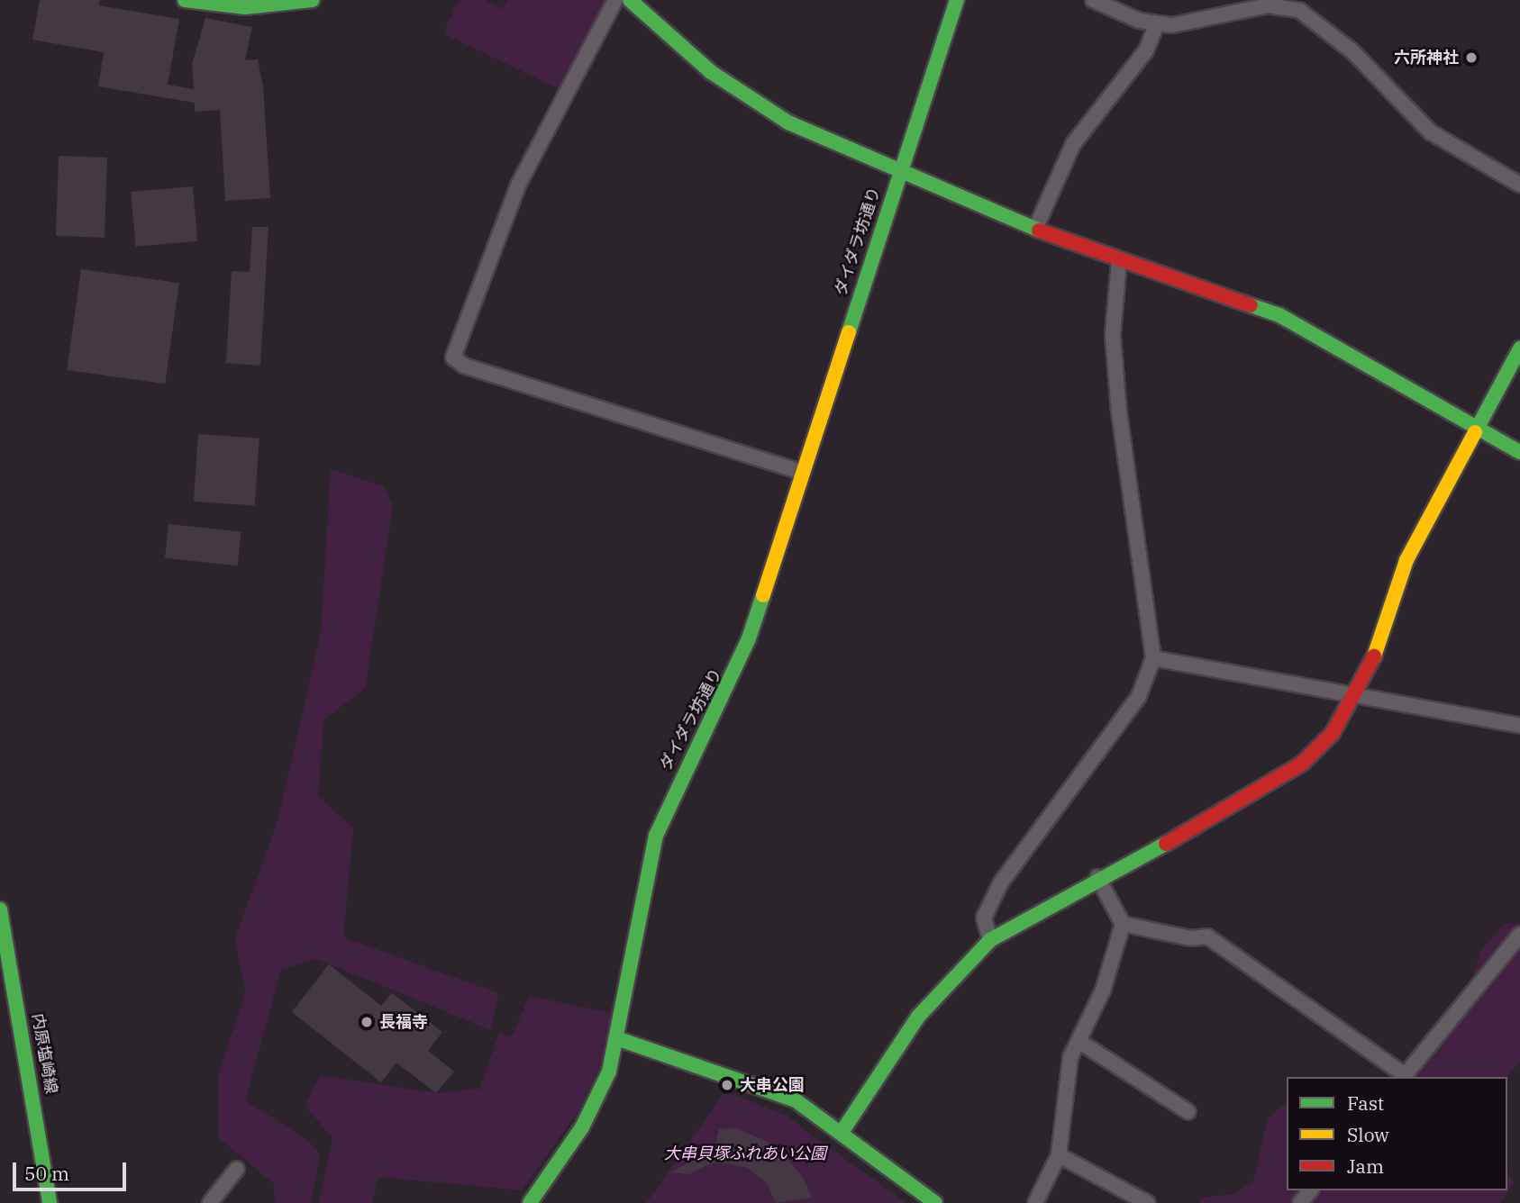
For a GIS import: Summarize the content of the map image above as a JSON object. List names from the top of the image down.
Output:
{
  "streets": {
    "street": ["ダイダラ坊通り", "内原塩崎線"]
  },
  "parks": ["大串貝塚ふれあい公園"],
  "places": ["六所神社", "長福寺", "大串公園"],
  "legend": ["Fast", "Slow", "Jam"],
  "scale_bar": "50 m"
}
